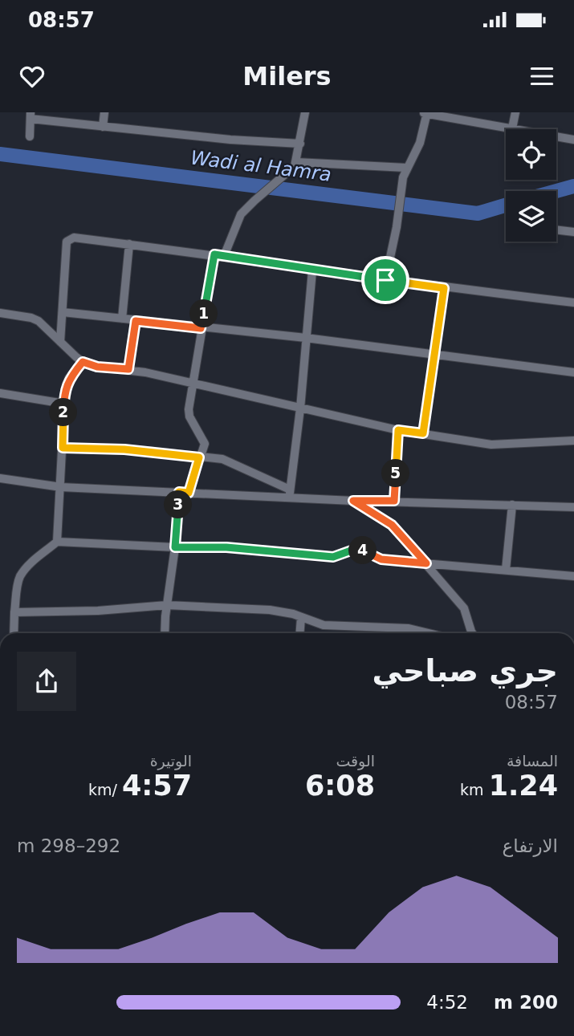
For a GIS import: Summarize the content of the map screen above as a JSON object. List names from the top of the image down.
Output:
{
  "water": ["Wadi al Hamra"],
  "page": {
    "status": "08:57",
    "header": "Milers",
    "pins": [
      "1",
      "2",
      "5",
      "3",
      "4"
    ],
    "heading": ["جري صباحي", "08:57"],
    "stats": [
      ["المسافة", "1.24 km"],
      ["الوقت", "6:08"],
      ["الوتيرة", "4:57 /km"]
    ],
    "chart": ["الارتفاع", "292–298 m"],
    "list": [
      {
        "name": "200 m",
        "note": "4:52"
      }
    ]
  }
}
